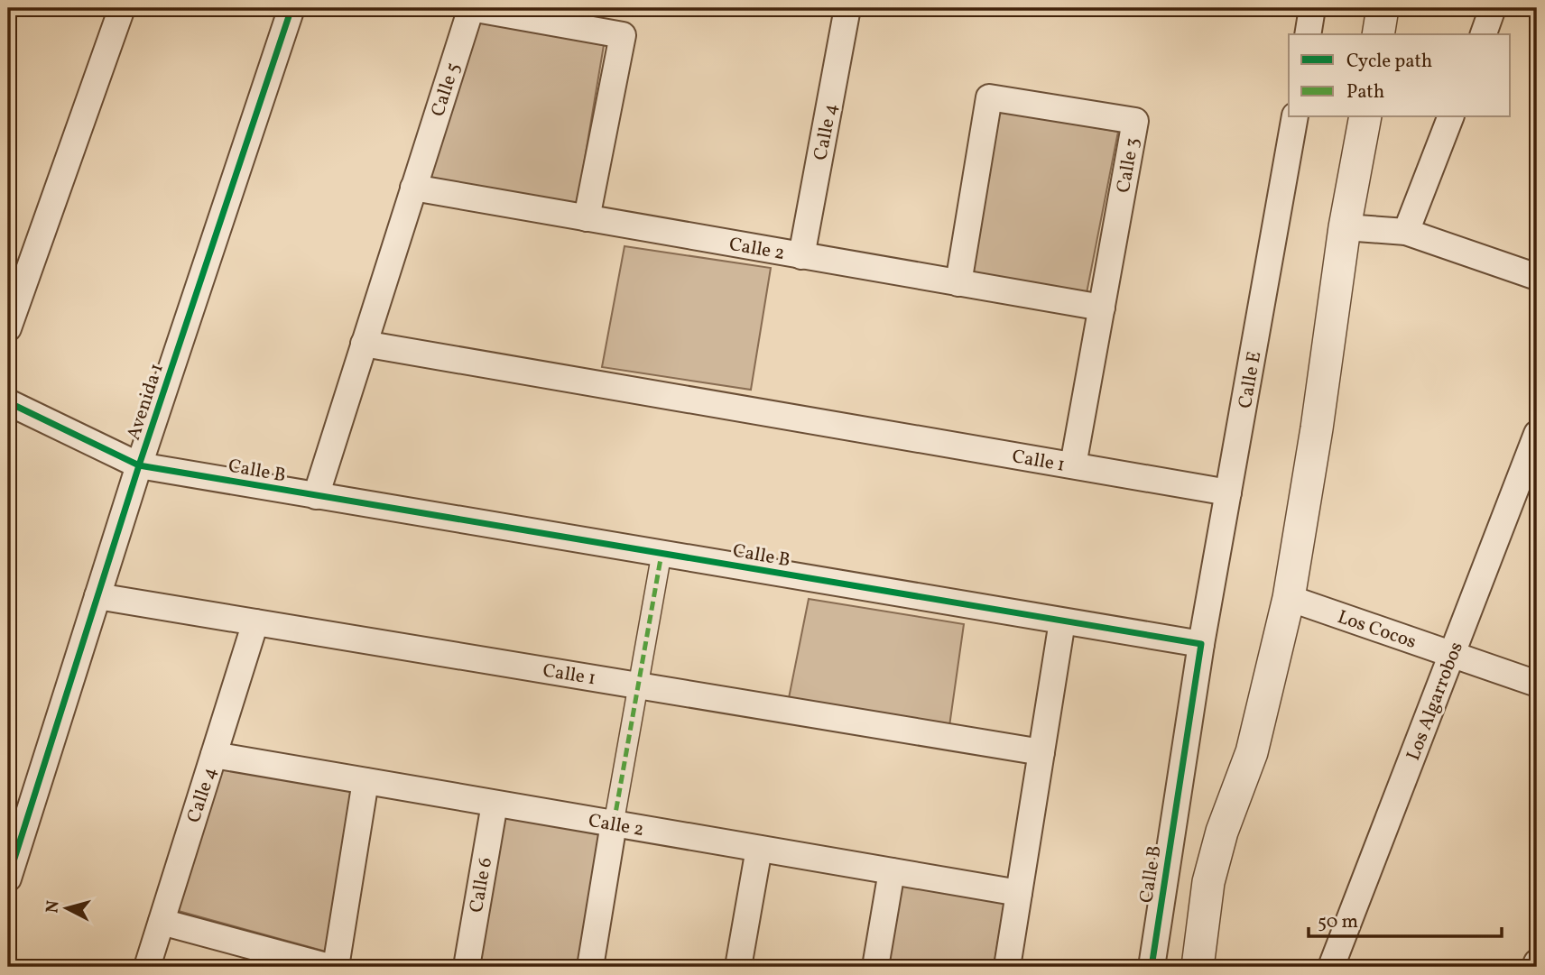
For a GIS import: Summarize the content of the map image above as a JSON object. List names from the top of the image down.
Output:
{
  "streets": {
    "street": [
      "Calle 5",
      "Calle 4",
      "Calle 3",
      "Calle 2",
      "Calle E",
      "Avenida 1",
      "Calle 1",
      "Calle B",
      "Los Cocos",
      "Los Algarrobos",
      "Calle 6"
    ]
  },
  "crossings": [
    ["Calle 5", "Calle 2"],
    ["Calle 5", "Calle 1"],
    ["Calle 5", "Calle B"],
    ["Calle 4", "Calle 2"],
    ["Calle 4", "Calle 1"],
    ["Calle 3", "Calle 2"],
    ["Calle 3", "Calle 1"],
    ["Calle 2", "Calle 6"],
    ["Calle E", "Calle 1"],
    ["Calle E", "Calle B"],
    ["Avenida 1", "Calle 1"],
    ["Avenida 1", "Calle B"],
    ["Los Cocos", "Los Algarrobos"]
  ],
  "legend": ["Cycle path", "Path"],
  "scale_bar": "50 m",
  "north": "left"
}
